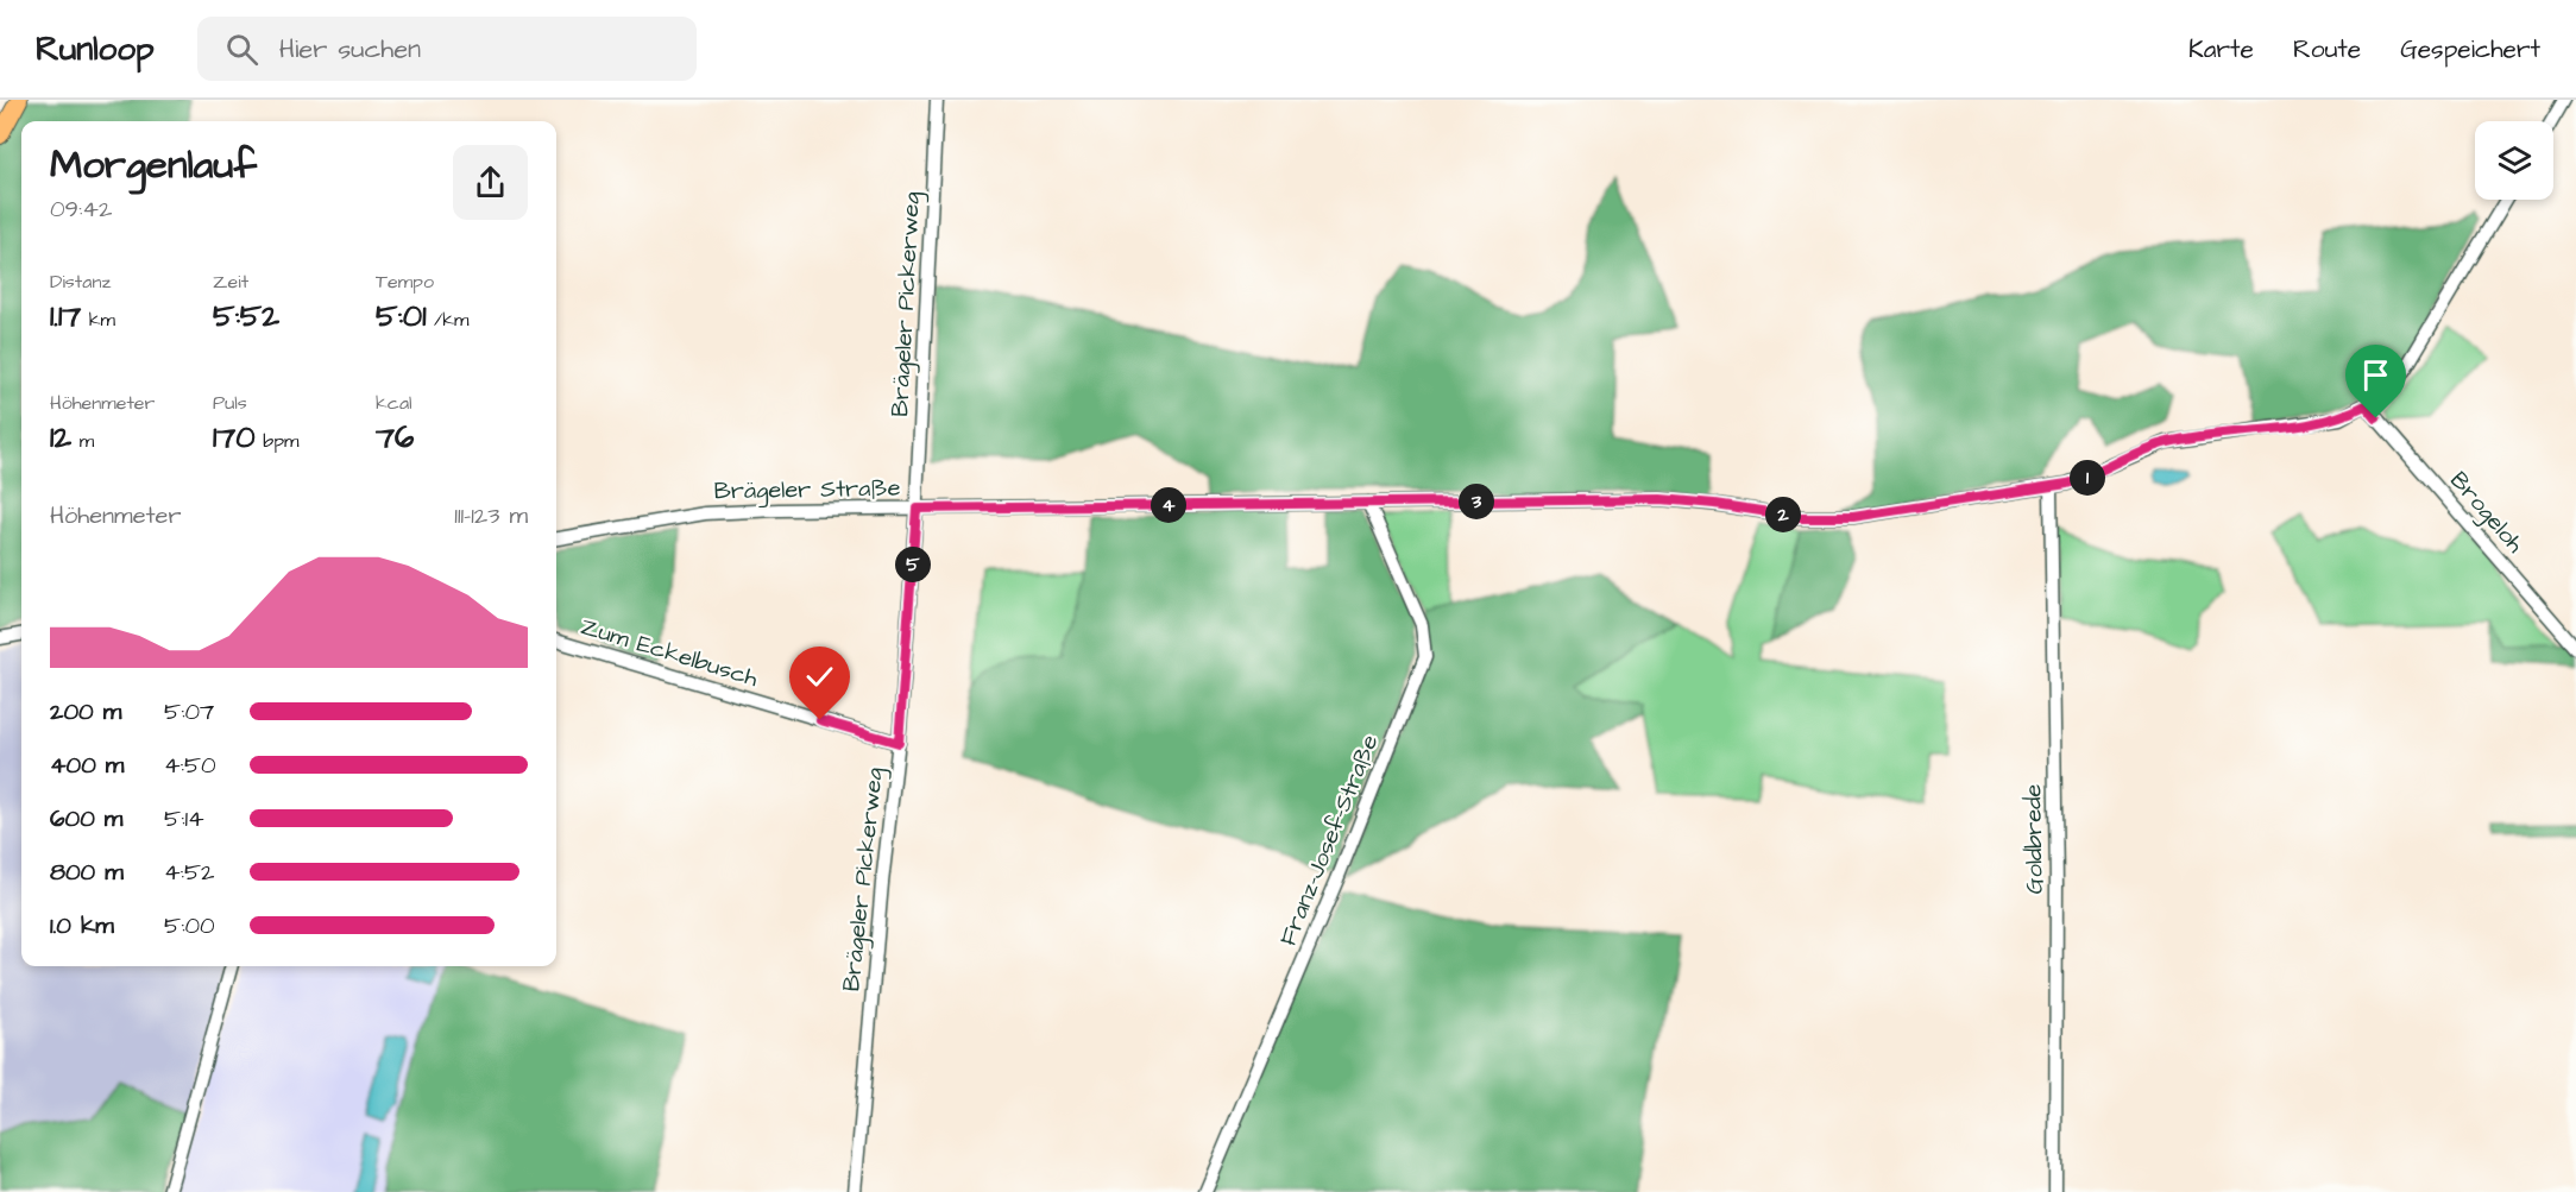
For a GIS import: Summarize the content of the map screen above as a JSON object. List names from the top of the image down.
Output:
{
  "streets": {
    "street": [
      "Brägeler Pickerweg",
      "Brägeler Straße",
      "Brogeloh",
      "Zum Eckelbusch",
      "Goldbrede",
      "Franz-Josef-Straße"
    ]
  },
  "crossings": [
    ["Brägeler Pickerweg", "Brägeler Straße"],
    ["Brägeler Pickerweg", "Zum Eckelbusch"],
    ["Brägeler Straße", "Brogeloh"],
    ["Brägeler Straße", "Goldbrede"],
    ["Brägeler Straße", "Franz-Josef-Straße"]
  ],
  "page": {
    "header": "Runloop",
    "search": "Hier suchen",
    "nav": ["Karte", "Route", "Gespeichert"],
    "heading": ["Morgenlauf", "09:42"],
    "stats": [
      ["Distanz", "1.17 km"],
      ["Zeit", "5:52"],
      ["Tempo", "5:01 /km"],
      ["Höhenmeter", "12 m"],
      ["Puls", "170 bpm"],
      ["kcal", "76"]
    ],
    "pins": [
      "1",
      "3",
      "4",
      "2",
      "5"
    ],
    "chart": ["Höhenmeter", "111–123 m"],
    "list": [
      {
        "name": "200 m",
        "note": "5:07"
      },
      {
        "name": "400 m",
        "note": "4:50"
      },
      {
        "name": "600 m",
        "note": "5:14"
      },
      {
        "name": "800 m",
        "note": "4:52"
      },
      {
        "name": "1.0 km",
        "note": "5:00"
      }
    ]
  }
}
